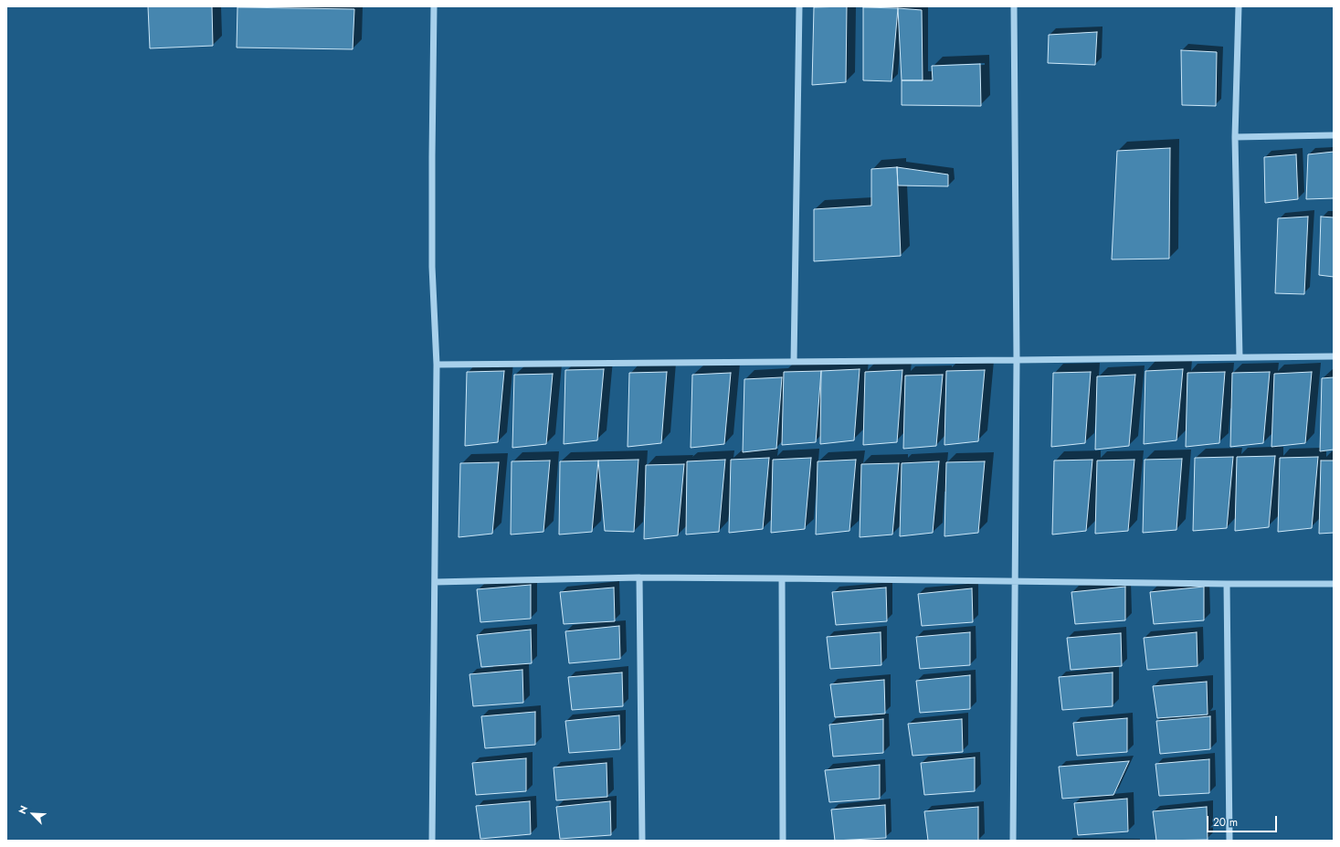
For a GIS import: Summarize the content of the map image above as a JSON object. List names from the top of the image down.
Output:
{
  "scale_bar": "20 m",
  "north": "top left"
}
